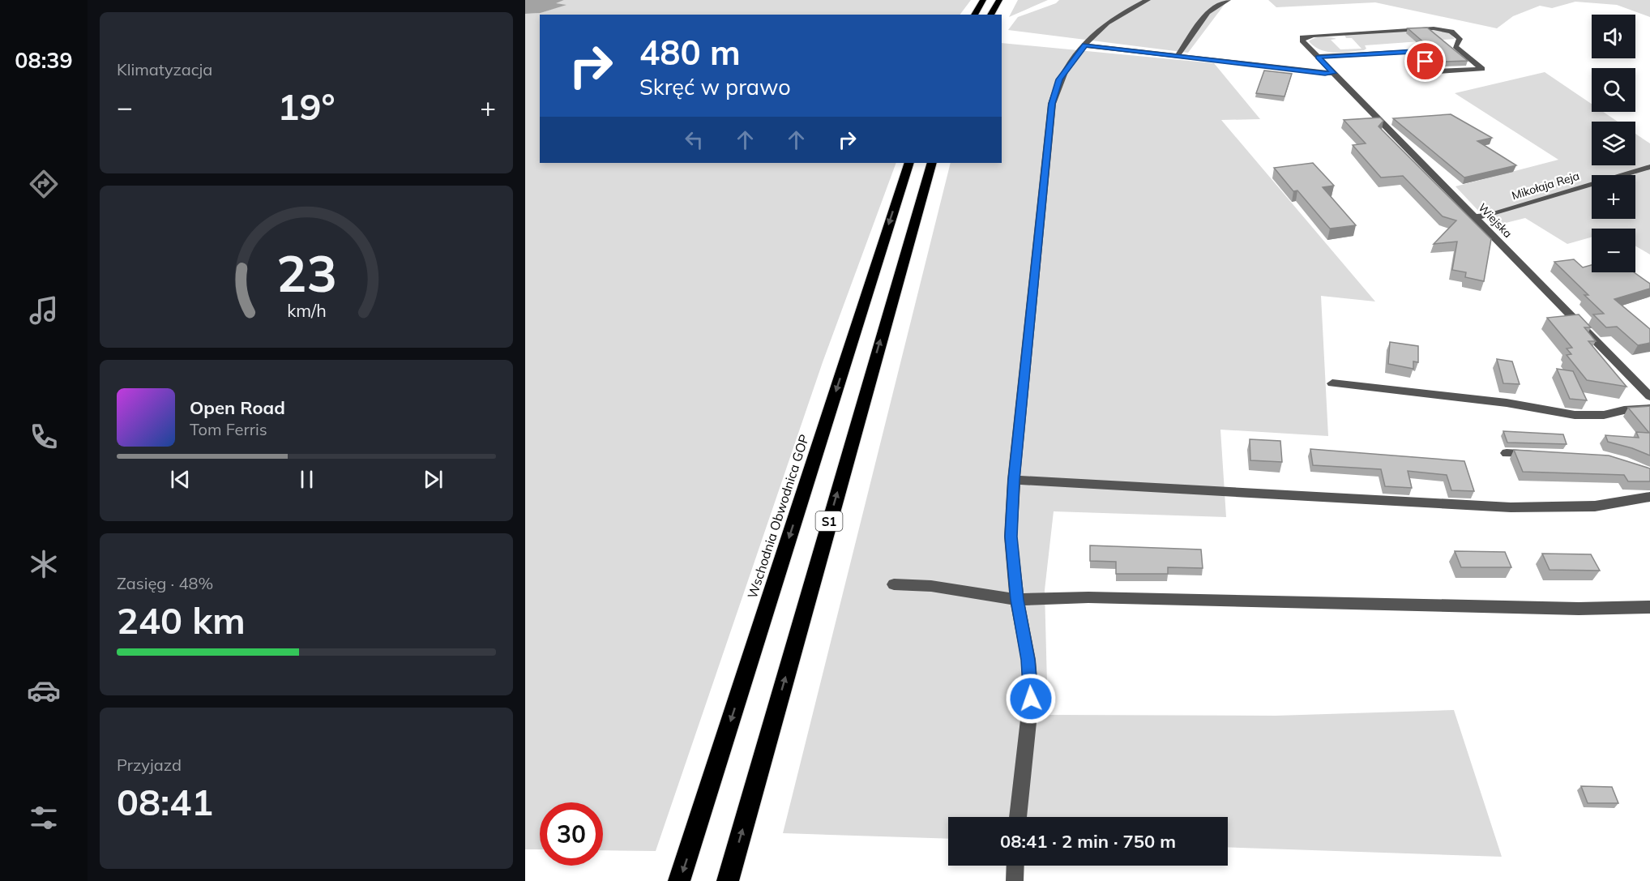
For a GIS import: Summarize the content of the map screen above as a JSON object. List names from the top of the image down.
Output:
{
  "streets": {
    "highway": ["Wschodnia Obwodnica GOP", "S1"],
    "street": ["Mikołaja Reja", "Wiejska"]
  },
  "crossings": [
    ["Mikołaja Reja", "Wiejska"]
  ],
  "page": {
    "tabs": "08:39",
    "tile": [
      "Klimatyzacja",
      ["Zasięg · 48%", "240 km"],
      ["Przyjazd", "08:41"]
    ],
    "map_buttons": ["+", "−"],
    "turn": ["480 m", "Skręć w prawo"],
    "heat": ["−", "19°", "+"],
    "song": ["Open Road", "Tom Ferris"],
    "limit": "30",
    "trip": "08:41 · 2 min · 750 m",
    "gauge": ["23", "km/h"]
  }
}
